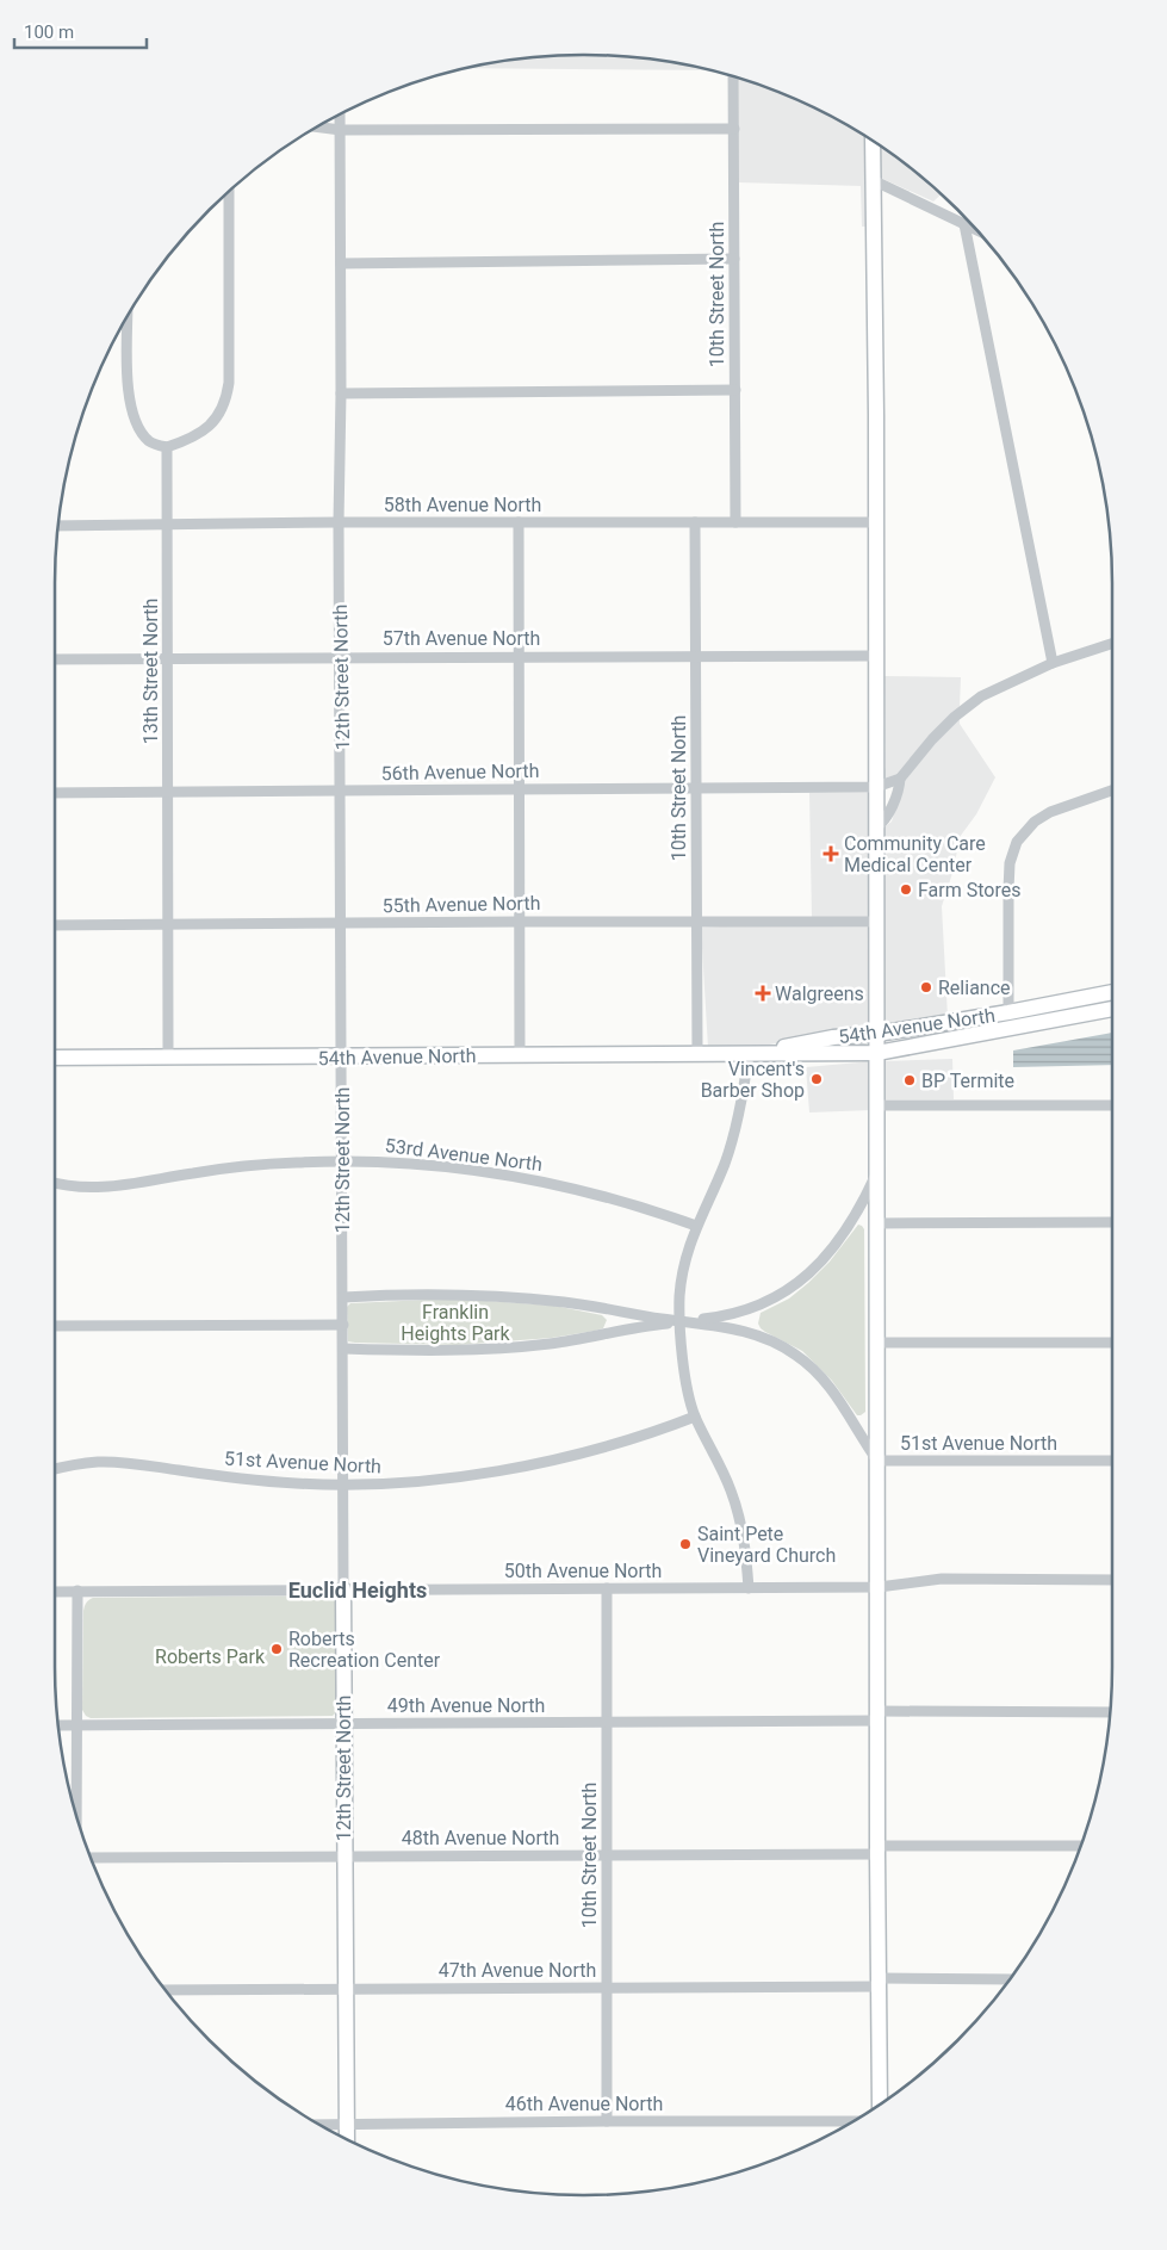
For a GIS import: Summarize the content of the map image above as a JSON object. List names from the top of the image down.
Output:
{
  "streets": {
    "main road": ["12th Street North", "54th Avenue North"],
    "street": [
      "10th Street North",
      "58th Avenue North",
      "57th Avenue North",
      "13th Street North",
      "56th Avenue North",
      "55th Avenue North",
      "53rd Avenue North",
      "51st Avenue North",
      "50th Avenue North",
      "49th Avenue North",
      "48th Avenue North",
      "47th Avenue North",
      "46th Avenue North"
    ]
  },
  "crossings": [
    ["10th Street North", "58th Avenue North"],
    ["10th Street North", "57th Avenue North"],
    ["10th Street North", "56th Avenue North"],
    ["10th Street North", "55th Avenue North"],
    ["10th Street North", "54th Avenue North"],
    ["10th Street North", "50th Avenue North"],
    ["10th Street North", "49th Avenue North"],
    ["10th Street North", "48th Avenue North"],
    ["10th Street North", "47th Avenue North"],
    ["10th Street North", "46th Avenue North"],
    ["58th Avenue North", "13th Street North"],
    ["58th Avenue North", "12th Street North"],
    ["57th Avenue North", "13th Street North"],
    ["57th Avenue North", "12th Street North"],
    ["13th Street North", "56th Avenue North"],
    ["13th Street North", "55th Avenue North"],
    ["13th Street North", "54th Avenue North"],
    ["12th Street North", "56th Avenue North"],
    ["12th Street North", "55th Avenue North"],
    ["12th Street North", "54th Avenue North"],
    ["12th Street North", "53rd Avenue North"],
    ["12th Street North", "51st Avenue North"],
    ["12th Street North", "50th Avenue North"],
    ["12th Street North", "49th Avenue North"],
    ["12th Street North", "48th Avenue North"],
    ["12th Street North", "47th Avenue North"],
    ["12th Street North", "46th Avenue North"]
  ],
  "districts": ["Euclid Heights"],
  "parks": ["Franklin Heights Park", "Roberts Park"],
  "places": {
    "health": ["Community Care Medical Center", "Walgreens"],
    "other": [
      "Farm Stores",
      "Reliance",
      "Vincent's Barber Shop",
      "BP Termite",
      "Saint Pete Vineyard Church",
      "Roberts Recreation Center"
    ]
  },
  "scale_bar": "100 m"
}
